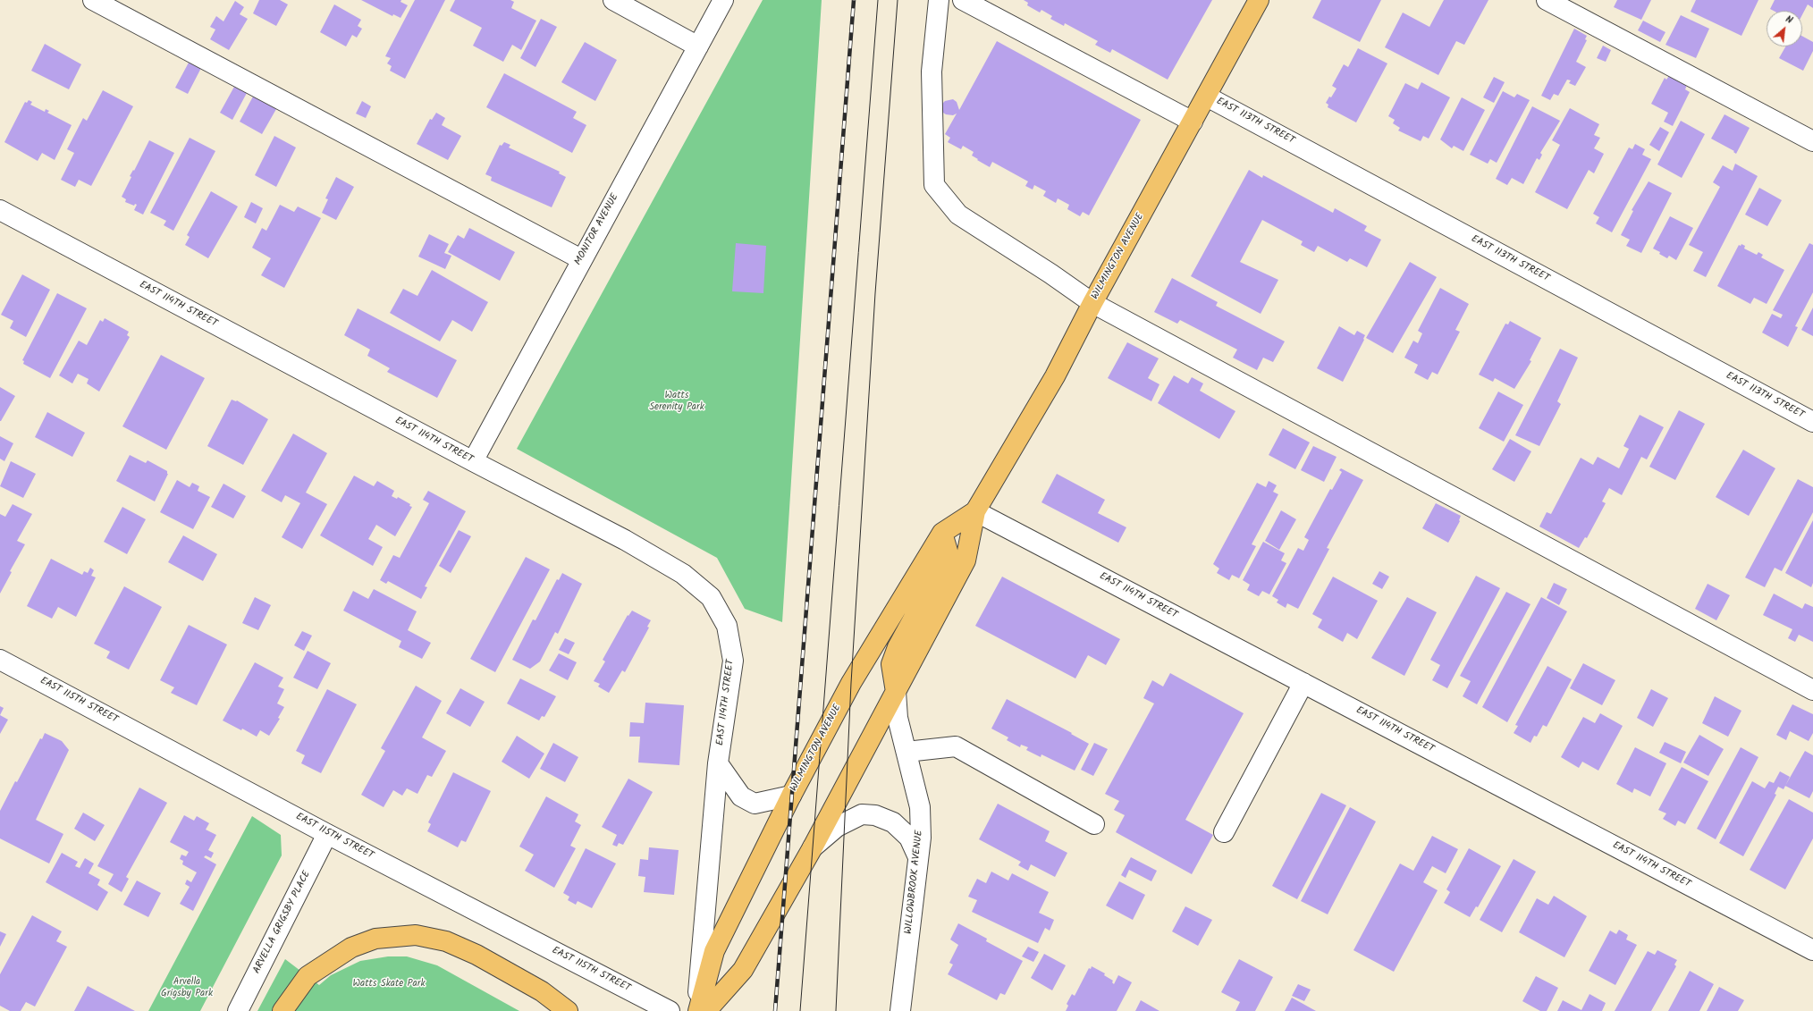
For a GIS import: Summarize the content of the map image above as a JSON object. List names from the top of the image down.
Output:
{
  "streets": {
    "main road": ["WILMINGTON AVENUE"],
    "street": [
      "EAST 113TH STREET",
      "MONITOR AVENUE",
      "EAST 114TH STREET",
      "EAST 115TH STREET",
      "WILLOWBROOK AVENUE",
      "ARVELLA GRIGSBY PLACE"
    ]
  },
  "crossings": [
    ["EAST 113TH STREET", "WILMINGTON AVENUE"],
    ["MONITOR AVENUE", "EAST 114TH STREET"],
    ["WILMINGTON AVENUE", "EAST 114TH STREET"],
    ["WILMINGTON AVENUE", "WILLOWBROOK AVENUE"],
    ["EAST 115TH STREET", "ARVELLA GRIGSBY PLACE"]
  ],
  "parks": ["Watts Serenity Park", "Arvella Grigsby Park", "Watts Skate Park"],
  "north": "top right"
}
